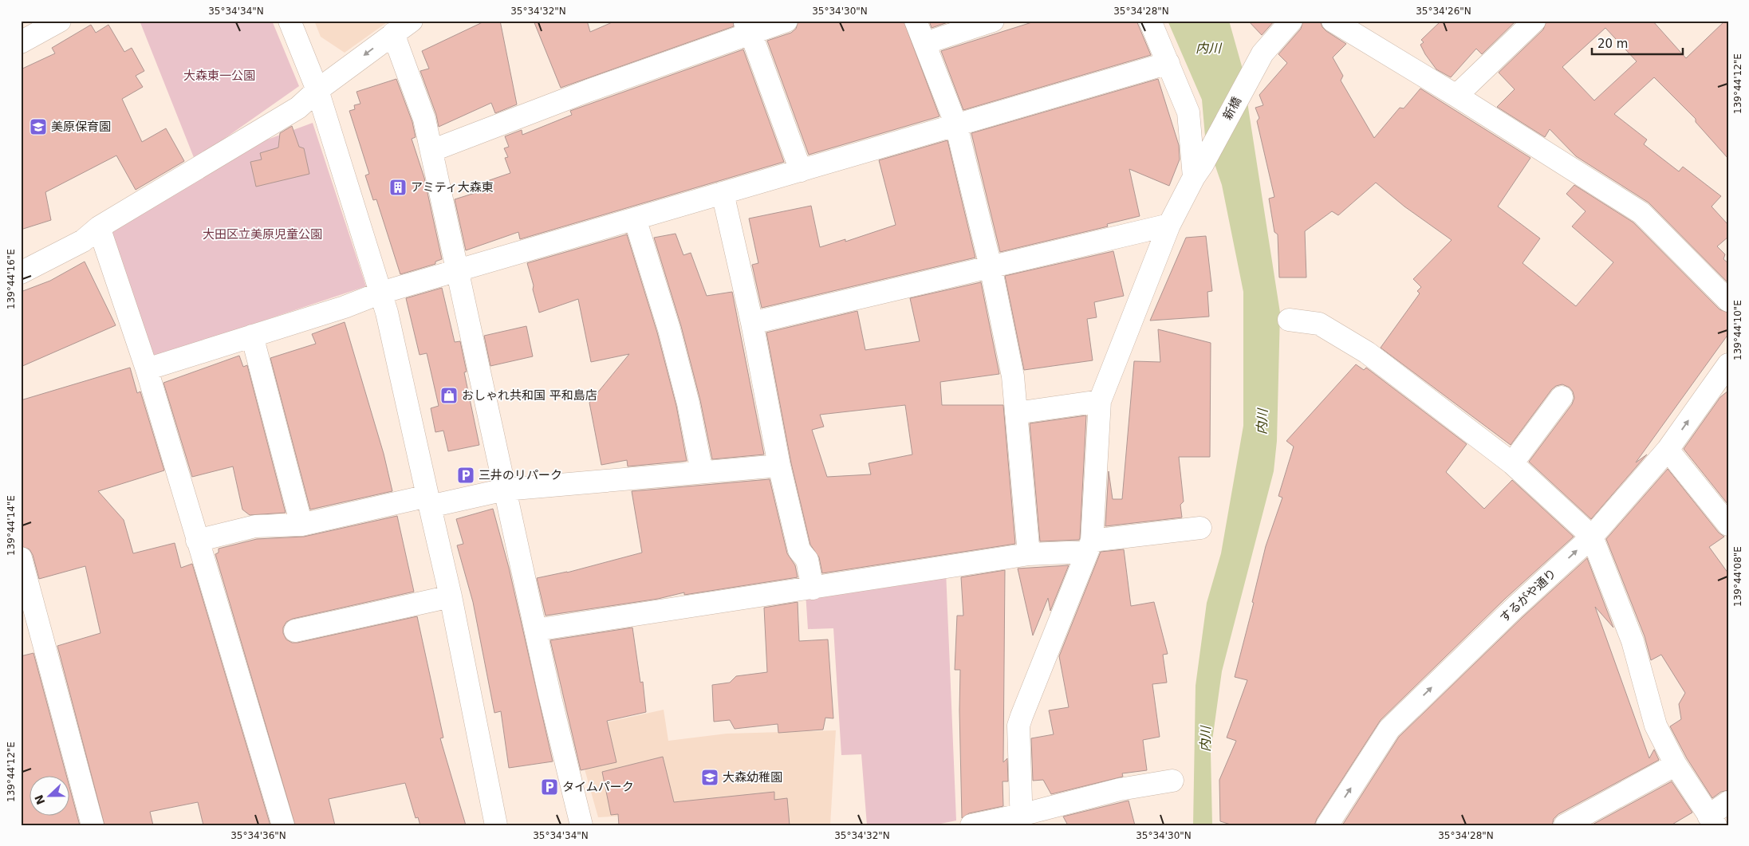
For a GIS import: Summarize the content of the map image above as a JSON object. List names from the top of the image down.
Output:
{
  "streets": {
    "street": ["新橋", "するがや通り"]
  },
  "one_way": ["するがや通り"],
  "water": ["内川"],
  "parks": ["大森東一公園", "大田区立美原児童公園"],
  "places": {
    "school or university": ["美原保育園", "大森幼稚園"],
    "building": ["アミティ大森東"],
    "shop": ["おしゃれ共和国 平和島店"],
    "parking": ["三井のリパーク", "タイムパーク"]
  },
  "scale_bar": "20 m",
  "north": "left",
  "coordinates": [
    "35°34'34\"N",
    "35°34'32\"N",
    "35°34'30\"N",
    "35°34'28\"N",
    "35°34'26\"N",
    "139°44'12\"E",
    "139°44'16\"E",
    "139°44'10\"E",
    "139°44'14\"E",
    "139°44'08\"E",
    "35°34'36\"N"
  ]
}
